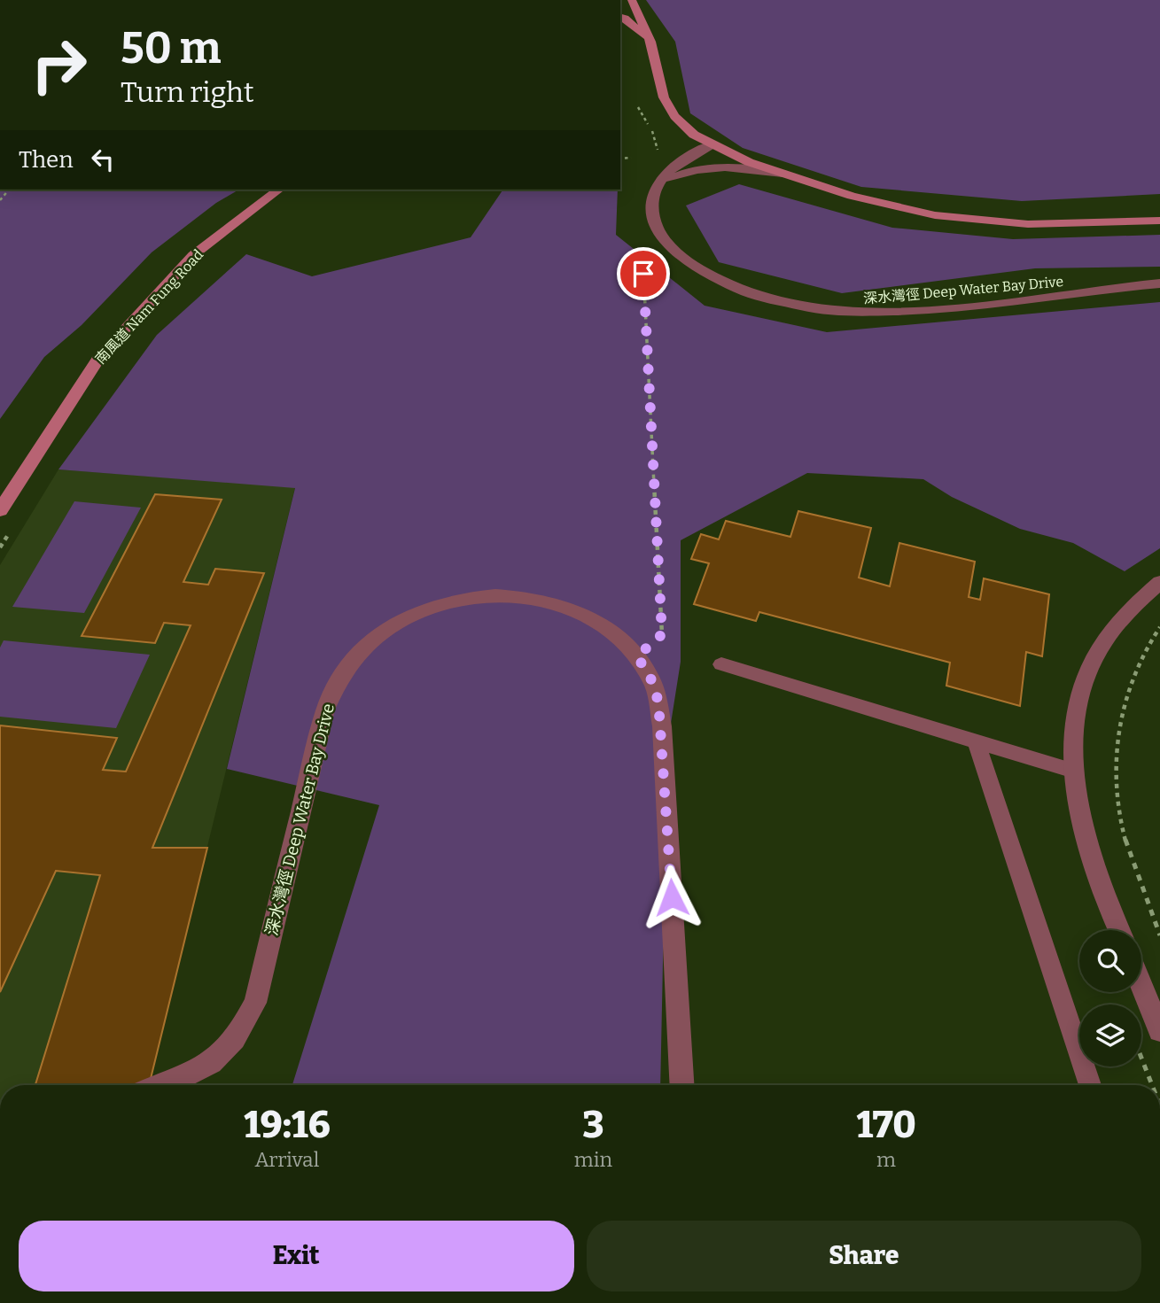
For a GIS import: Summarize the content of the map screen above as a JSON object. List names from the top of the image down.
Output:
{
  "streets": {
    "street": ["深水灣徑 Deep Water Bay Drive", "南風道 Nam Fung Road"]
  },
  "page": {
    "turn": ["50 m", "Turn right"],
    "then": "Then",
    "eta": [
      "19:16",
      "Arrival",
      "3",
      "min",
      "170",
      "m"
    ],
    "buttons": ["Exit", "Share"]
  }
}
